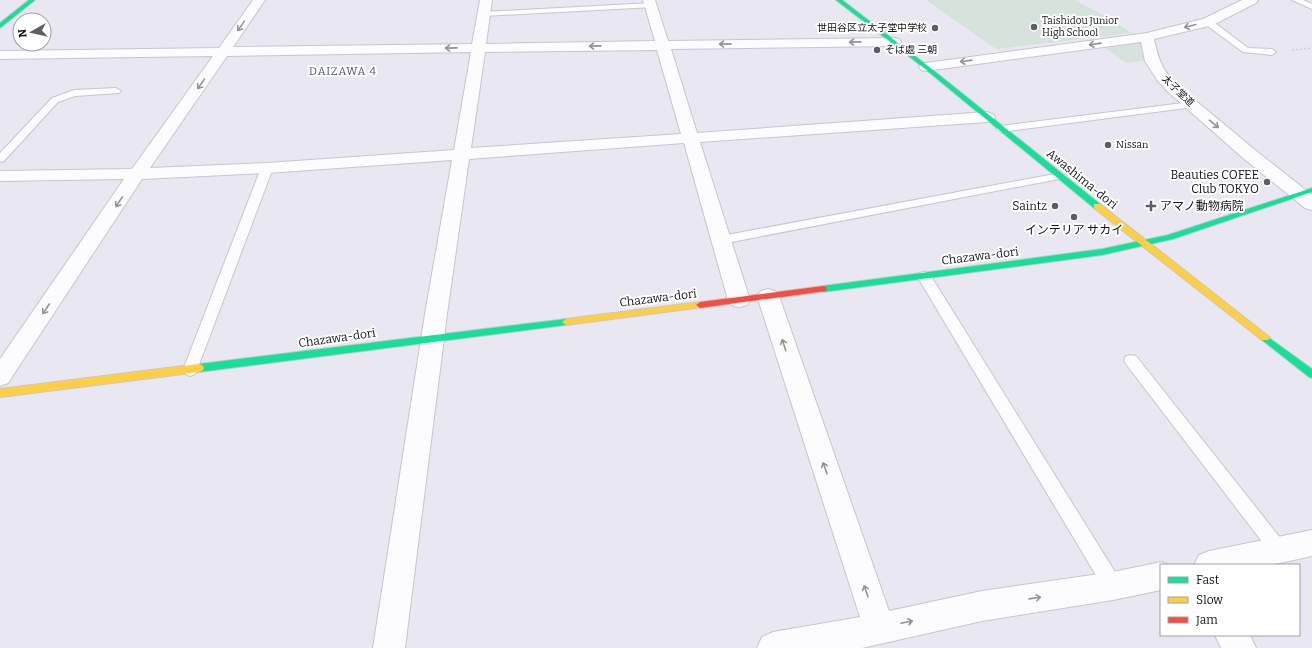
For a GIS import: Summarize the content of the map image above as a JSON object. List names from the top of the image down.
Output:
{
  "streets": {
    "street": ["太子堂道", "Awashima-dori", "Chazawa-dori"]
  },
  "crossings": [
    ["太子堂道", "Chazawa-dori"],
    ["Awashima-dori", "Chazawa-dori"]
  ],
  "one_way": ["太子堂道"],
  "districts": ["DAIZAWA 4"],
  "places": {
    "other": [
      "Taishidou Junior High School",
      "世田谷区立太子堂中学校",
      "そば處 三朝",
      "Nissan",
      "Beauties COFEE Club TOKYO",
      "Saintz",
      "インテリア サカイ"
    ],
    "health": ["アマノ動物病院"]
  },
  "legend": ["Fast", "Slow", "Jam"],
  "north": "left"
}
